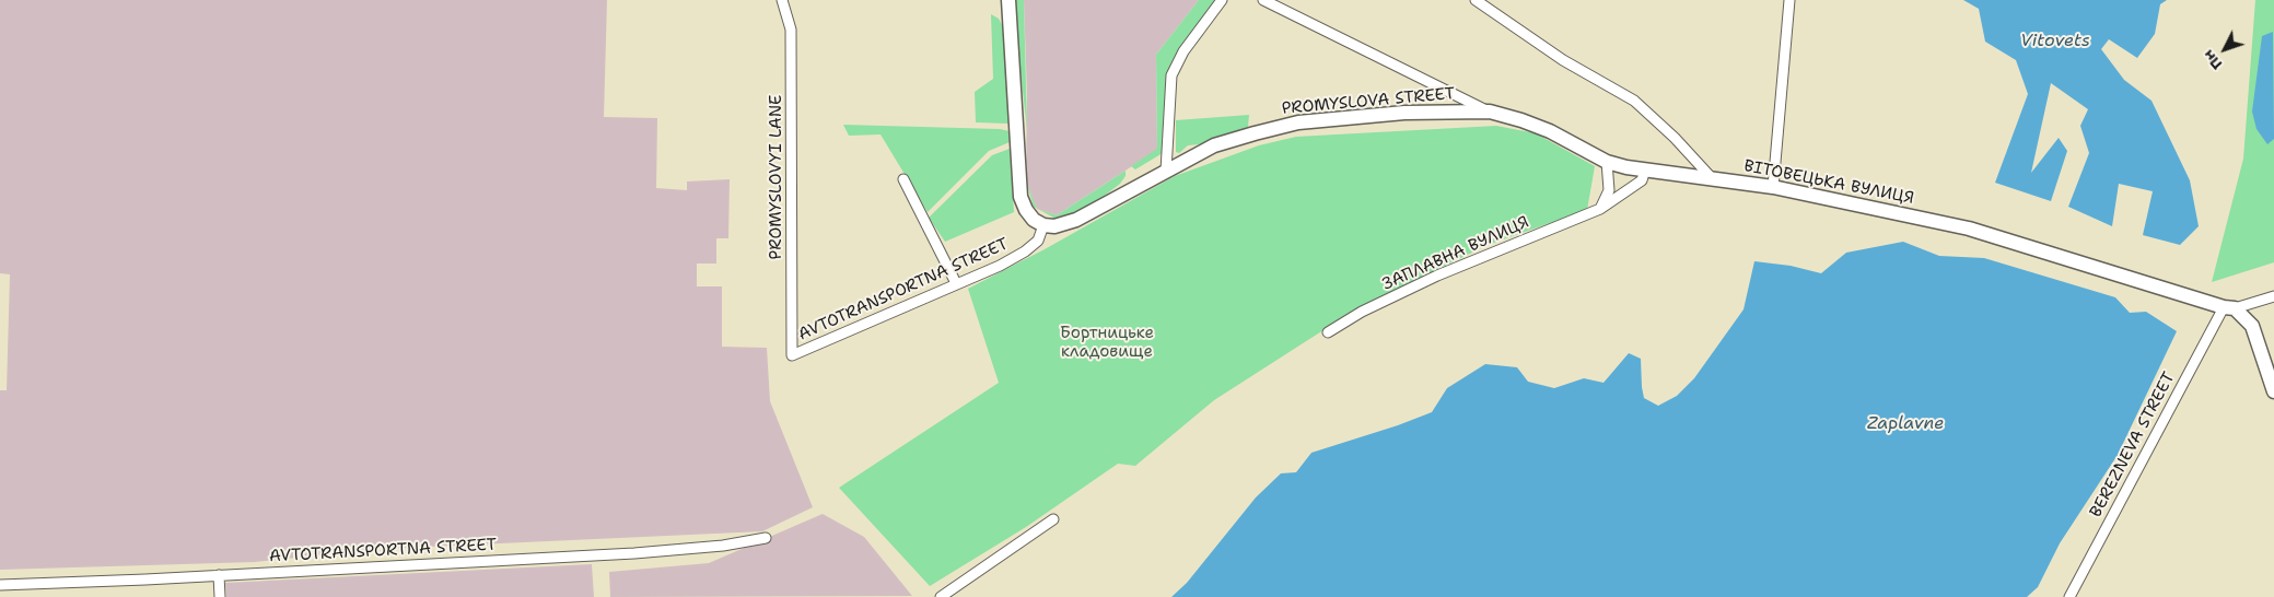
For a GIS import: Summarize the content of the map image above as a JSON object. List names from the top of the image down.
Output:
{
  "streets": {
    "street": [
      "PROMYSLOVA STREET",
      "PROMYSLOVYI LANE",
      "ВІТОВЕЦЬКА ВУЛИЦЯ",
      "ЗАПЛАВНА ВУЛИЦЯ",
      "AVTOTRANSPORTNA STREET",
      "BEREZNEVA STREET"
    ]
  },
  "crossings": [
    ["PROMYSLOVA STREET", "ВІТОВЕЦЬКА ВУЛИЦЯ"],
    ["PROMYSLOVA STREET", "ЗАПЛАВНА ВУЛИЦЯ"],
    ["PROMYSLOVA STREET", "AVTOTRANSPORTNA STREET"],
    ["PROMYSLOVYI LANE", "AVTOTRANSPORTNA STREET"],
    ["ВІТОВЕЦЬКА ВУЛИЦЯ", "BEREZNEVA STREET"]
  ],
  "water": ["Vitovets", "Zaplavne"],
  "parks": ["Бортницьке кладовище"],
  "north": "bottom left"
}
